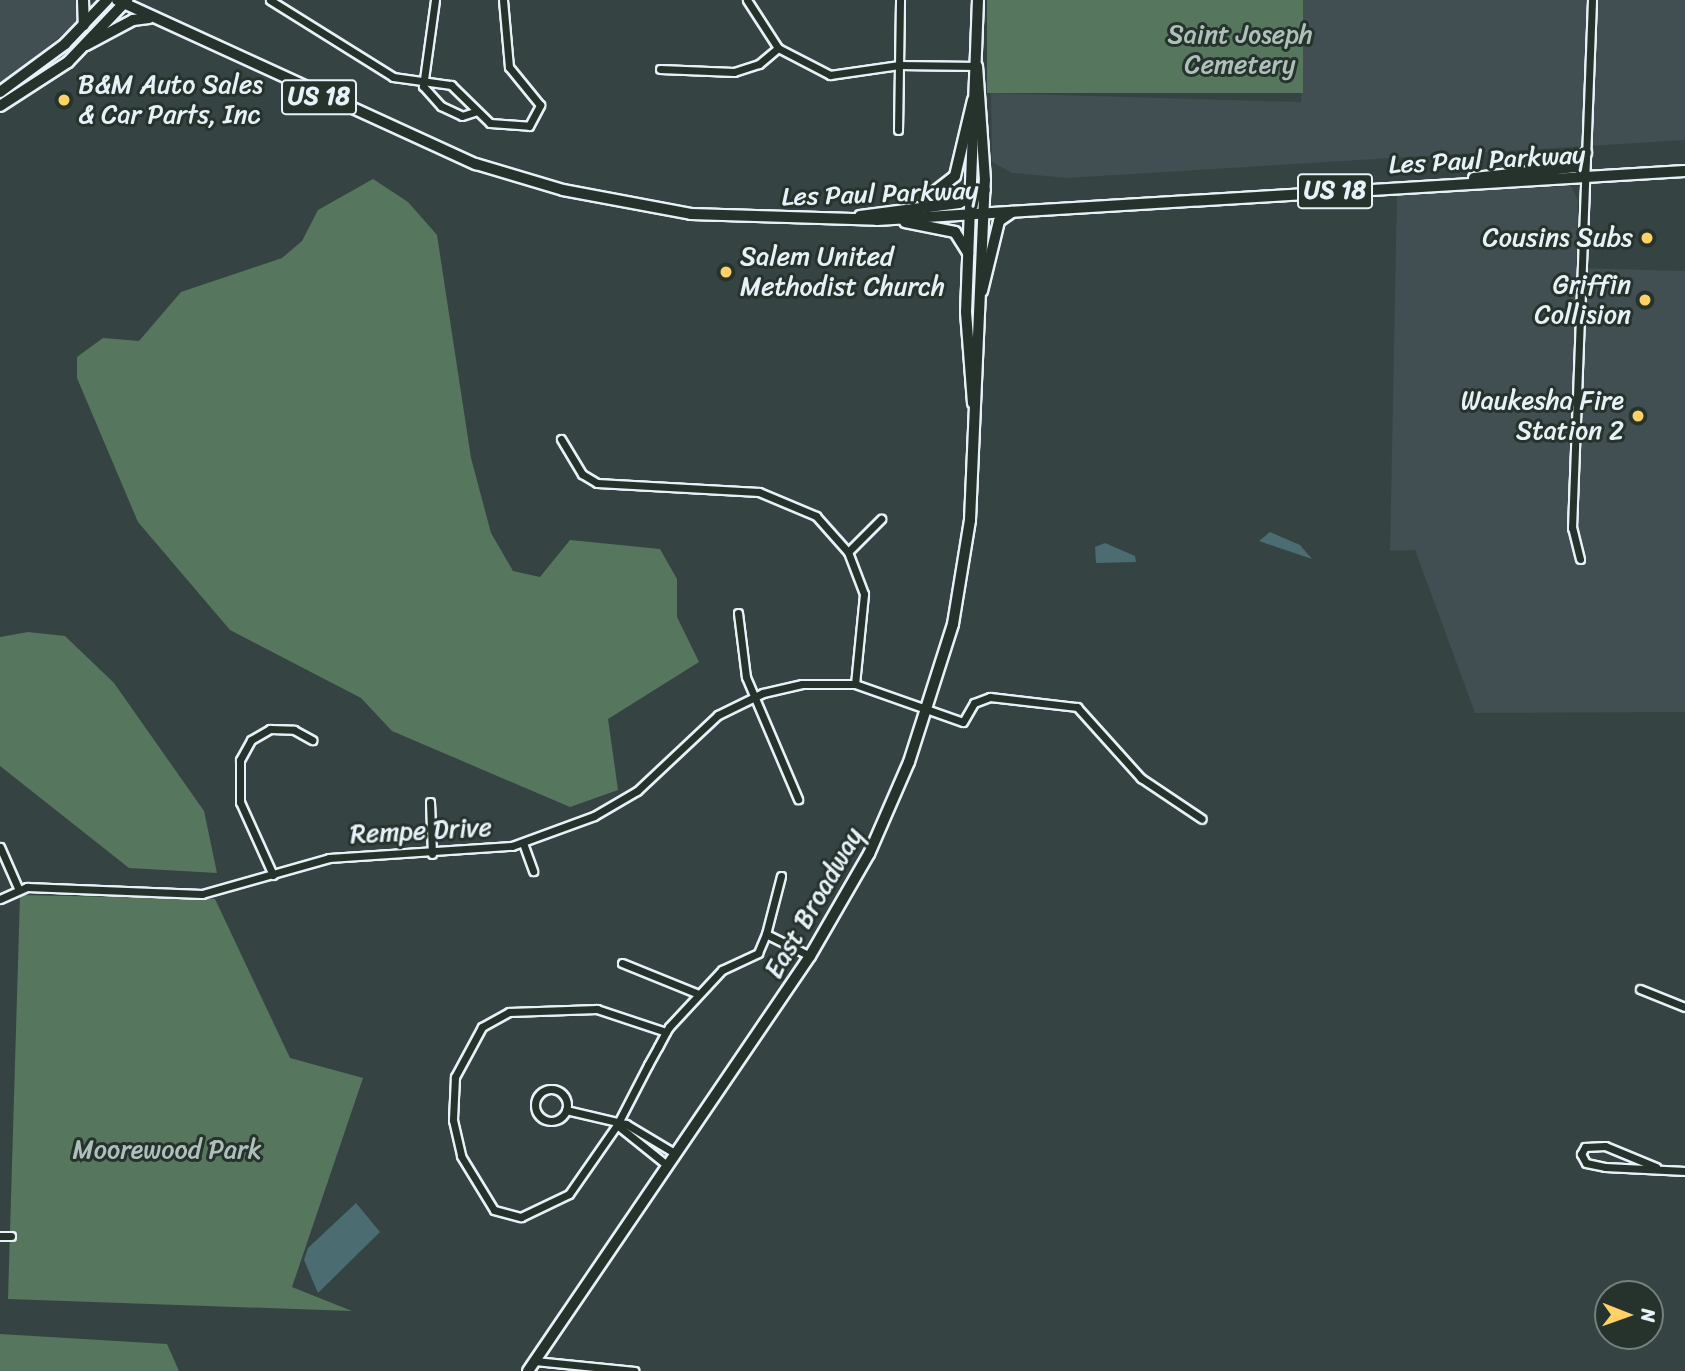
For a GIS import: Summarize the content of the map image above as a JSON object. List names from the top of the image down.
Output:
{
  "streets": {
    "main road": ["US 18", "Les Paul Parkway", "East Broadway"],
    "street": ["Rempe Drive"]
  },
  "crossings": [
    ["Les Paul Parkway", "East Broadway"],
    ["Rempe Drive", "East Broadway"]
  ],
  "parks": ["Saint Joseph Cemetery", "Moorewood Park"],
  "places": [
    "B&M Auto Sales & Car Parts, Inc",
    "Cousins Subs",
    "Salem United Methodist Church",
    "Griffin Collision",
    "Waukesha Fire Station 2"
  ],
  "north": "right"
}
